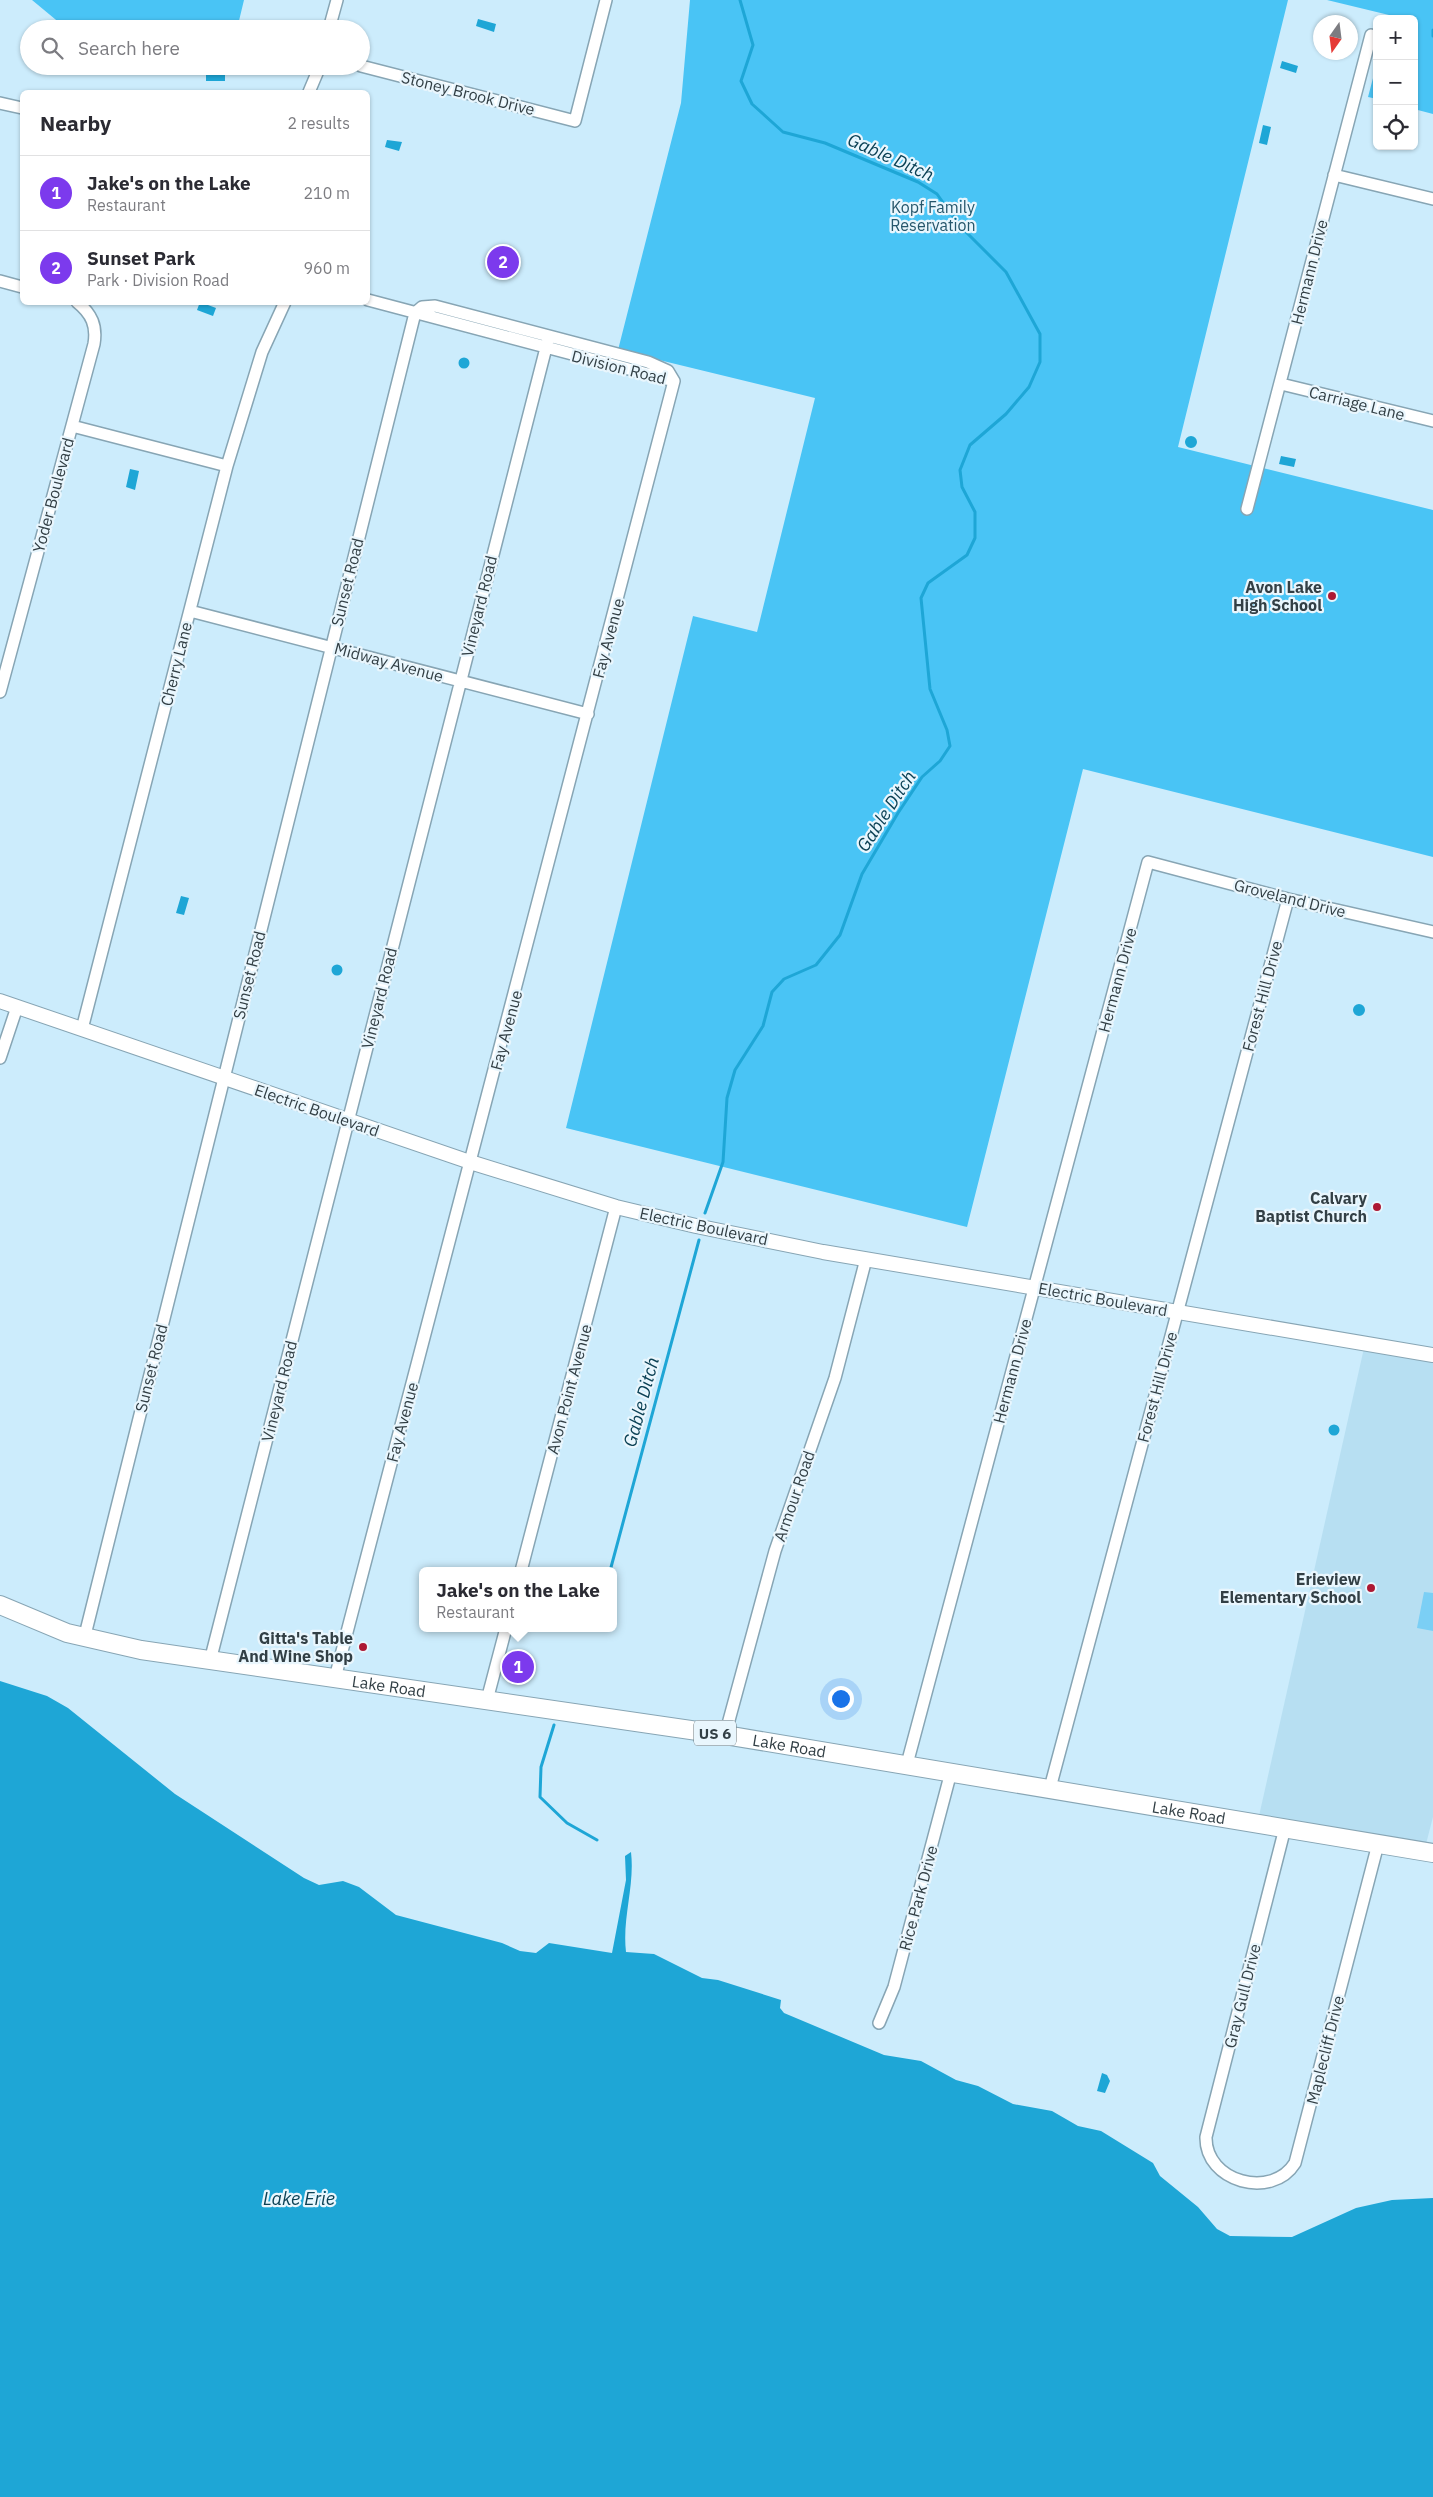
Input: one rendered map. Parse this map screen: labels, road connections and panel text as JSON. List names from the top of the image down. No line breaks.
{"streets":{"main road":["Lake Road","US 6"],"street":["Stoney Brook Drive","Hermann Drive","Division Road","Carriage Lane","Yoder Boulevard","Sunset Road","Vineyard Road","Fay Avenue","Midway Avenue","Cherry Lane","Groveland Drive","Forest Hill Drive","Electric Boulevard","Avon Point Avenue","Armour Road","Rice Park Drive","Gray Gull Drive","Maplecliff Drive"]},"crossings":[["Hermann Drive","Carriage Lane"],["Hermann Drive","Groveland Drive"],["Hermann Drive","Electric Boulevard"],["Hermann Drive","Lake Road"],["Division Road","Sunset Road"],["Division Road","Vineyard Road"],["Division Road","Fay Avenue"],["Sunset Road","Midway Avenue"],["Sunset Road","Electric Boulevard"],["Sunset Road","Lake Road"],["Vineyard Road","Midway Avenue"],["Vineyard Road","Electric Boulevard"],["Vineyard Road","Lake Road"],["Fay Avenue","Midway Avenue"],["Fay Avenue","Electric Boulevard"],["Fay Avenue","Lake Road"],["Midway Avenue","Cherry Lane"],["Cherry Lane","Electric Boulevard"],["Groveland Drive","Forest Hill Drive"],["Forest Hill Drive","Electric Boulevard"],["Forest Hill Drive","Lake Road"],["Electric Boulevard","Avon Point Avenue"],["Electric Boulevard","Armour Road"],["Armour Road","Lake Road"],["Lake Road","Rice Park Drive"],["Lake Road","Gray Gull Drive"],["Lake Road","Maplecliff Drive"],["Gray Gull Drive","Maplecliff Drive"]],"water":["Gable Ditch","Lake Erie"],"parks":["Kopf Family Reservation"],"places":["Avon Lake High School","Calvary Baptist Church","Erieview Elementary School","Gitta's Table And Wine Shop"],"north":"bottom","page":{"map_buttons":["+","−"],"search":"Search here","heading":["Nearby","2 results"],"list":[{"mark":"1","name":"Jake's on the Lake","note":"Restaurant","value":"210 m"},{"mark":"2","name":"Sunset Park","note":"Park · Division Road","value":"960 m"}],"pins":["2","1"],"popup":["Jake's on the Lake","Restaurant"]}}
